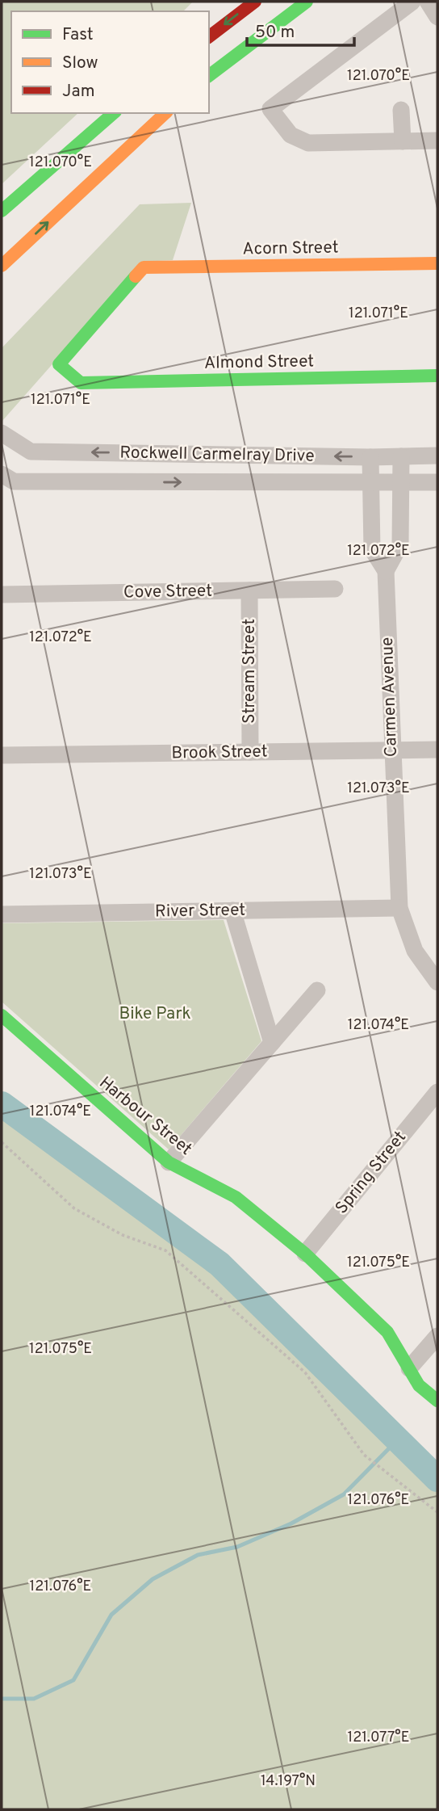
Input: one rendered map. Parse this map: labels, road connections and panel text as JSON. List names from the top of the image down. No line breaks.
{"streets":{"street":["Acorn Street","Almond Street","Rockwell Carmelray Drive","Cove Street","Stream Street","Carmen Avenue","Brook Street","River Street","Harbour Street","Spring Street"]},"crossings":[["Acorn Street","Almond Street"],["Rockwell Carmelray Drive","Carmen Avenue"],["Cove Street","Stream Street"],["Stream Street","Brook Street"],["Carmen Avenue","Brook Street"],["Carmen Avenue","River Street"],["Harbour Street","Spring Street"]],"parks":["Bike Park"],"legend":["Fast","Slow","Jam"],"scale_bar":"50 m","coordinates":["121.070°E","121.071°E","121.072°E","121.073°E","121.074°E","121.075°E","121.076°E","121.077°E","14.197°N"]}
